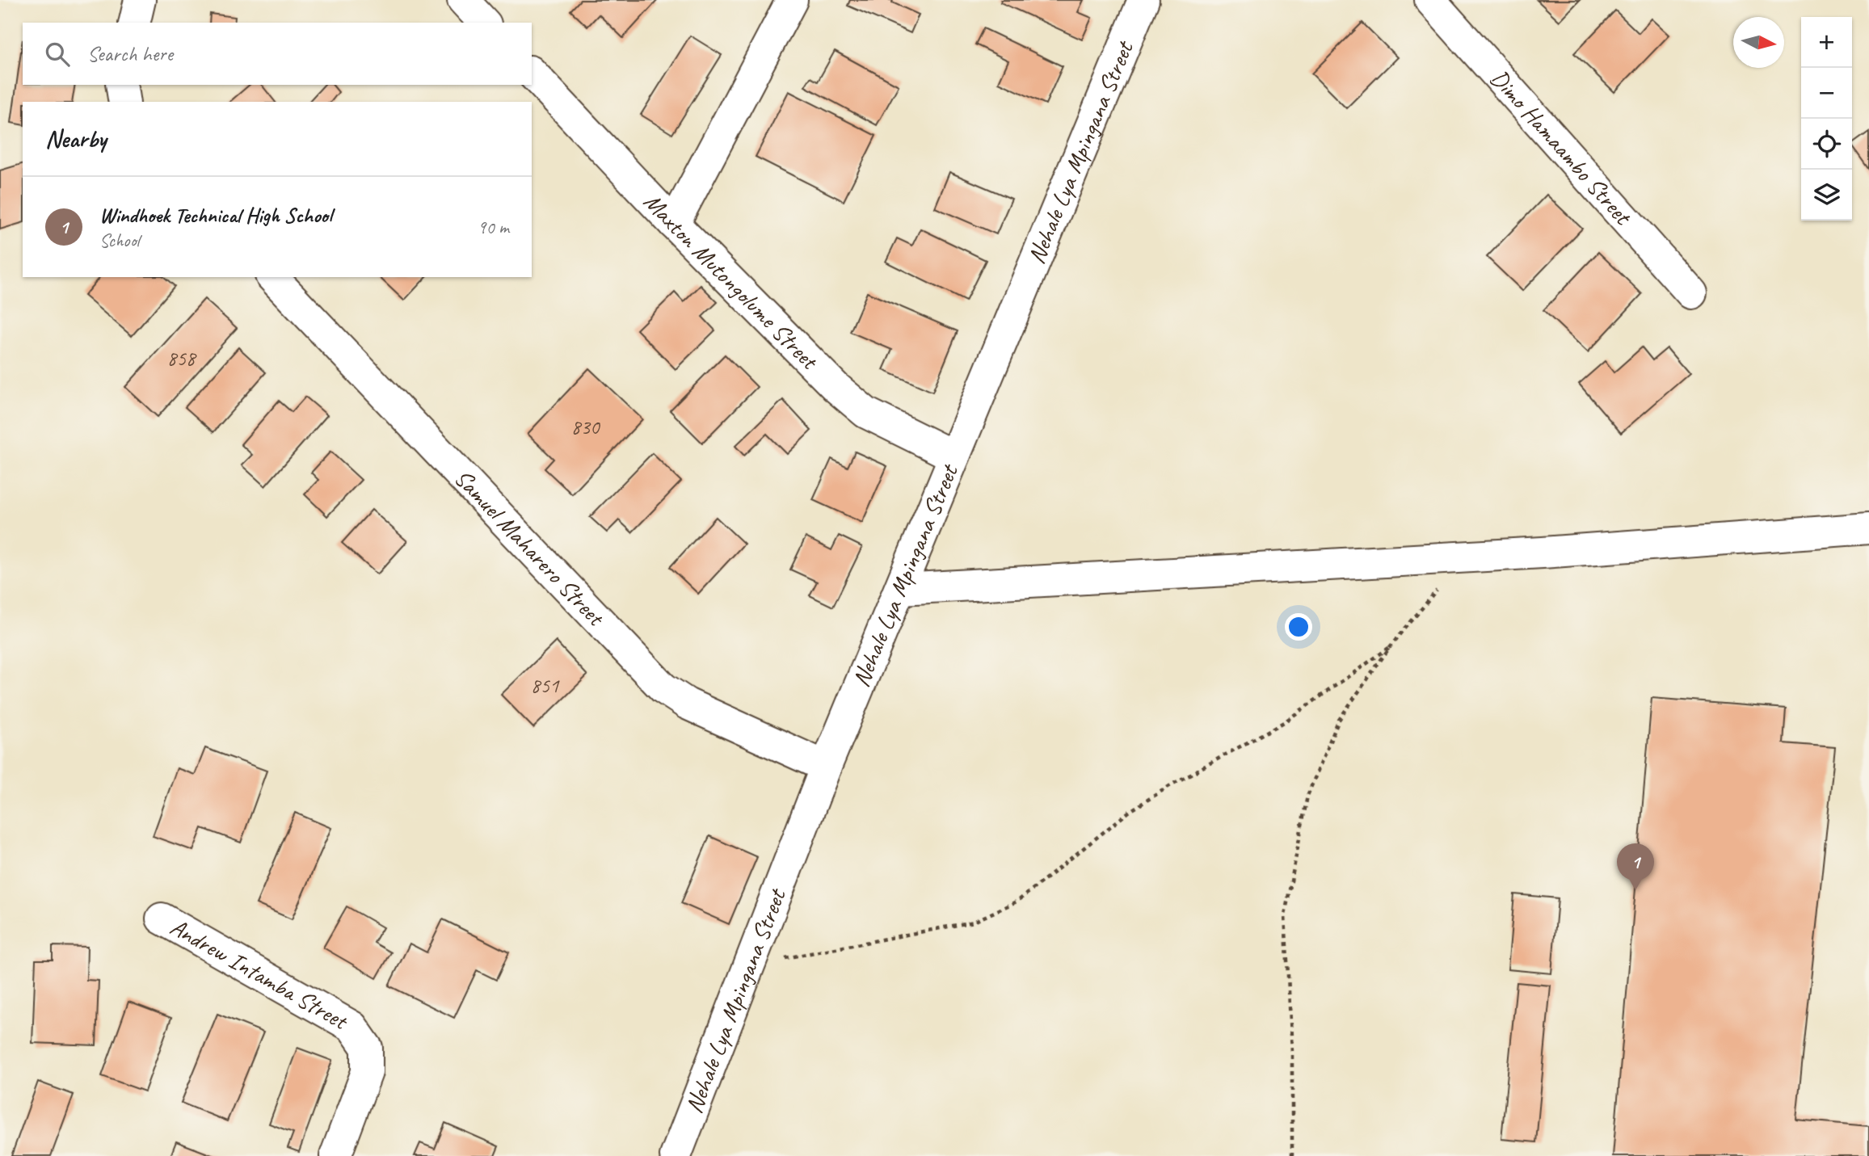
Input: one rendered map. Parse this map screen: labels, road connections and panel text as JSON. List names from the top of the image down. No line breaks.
{"streets":{"street":["Dimo Hamaambo Street","Nehale Lya Mpingana Street","Maxton Mutongolume Street","Samuel Maharero Street","Andrew Intamba Street"]},"crossings":[["Nehale Lya Mpingana Street","Maxton Mutongolume Street"],["Nehale Lya Mpingana Street","Samuel Maharero Street"]],"house_numbers":["858","830","851"],"north":"right","page":{"map_buttons":["+","−"],"search":"Search here","heading":"Nearby","list":[{"mark":"1","name":"Windhoek Technical High School","note":"School","value":"90 m"}],"pins":"1"}}
